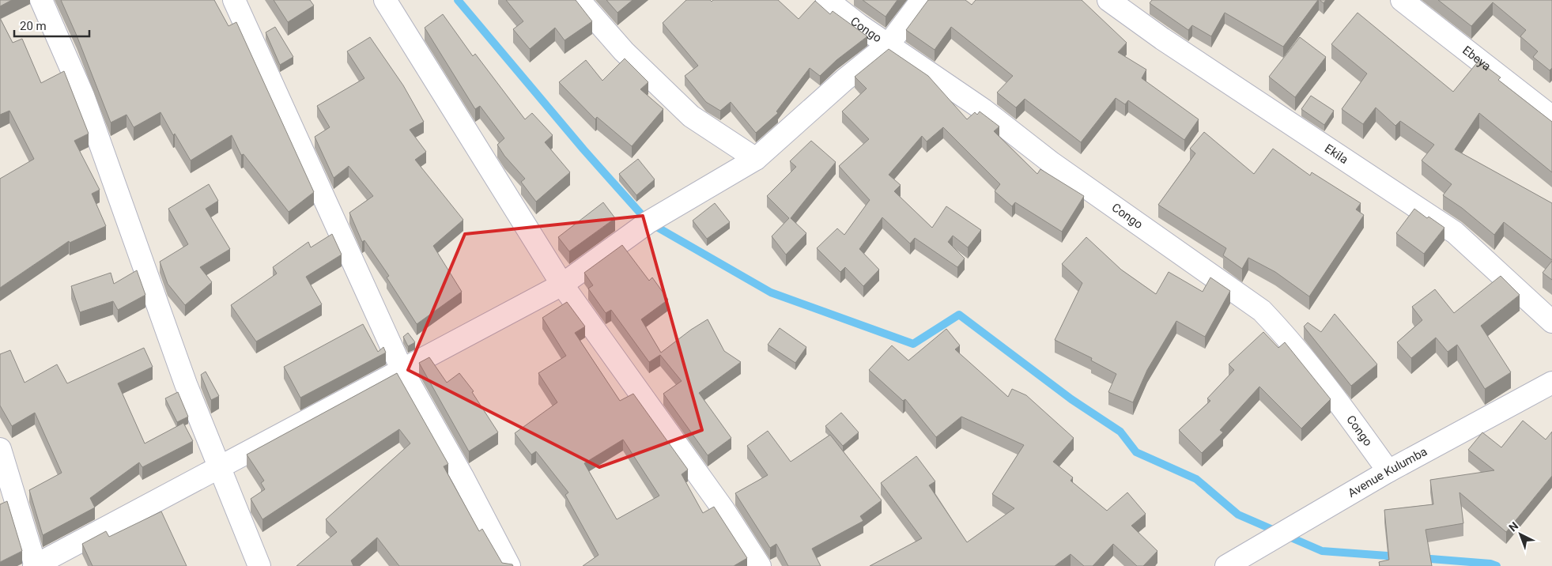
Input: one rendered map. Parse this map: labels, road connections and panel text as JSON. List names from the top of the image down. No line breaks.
{"streets":{"street":["Congo","Ebeya","Ekila","Avenue Kulumba"]},"crossings":[["Congo","Avenue Kulumba"]],"scale_bar":"20 m","north":"top left"}
